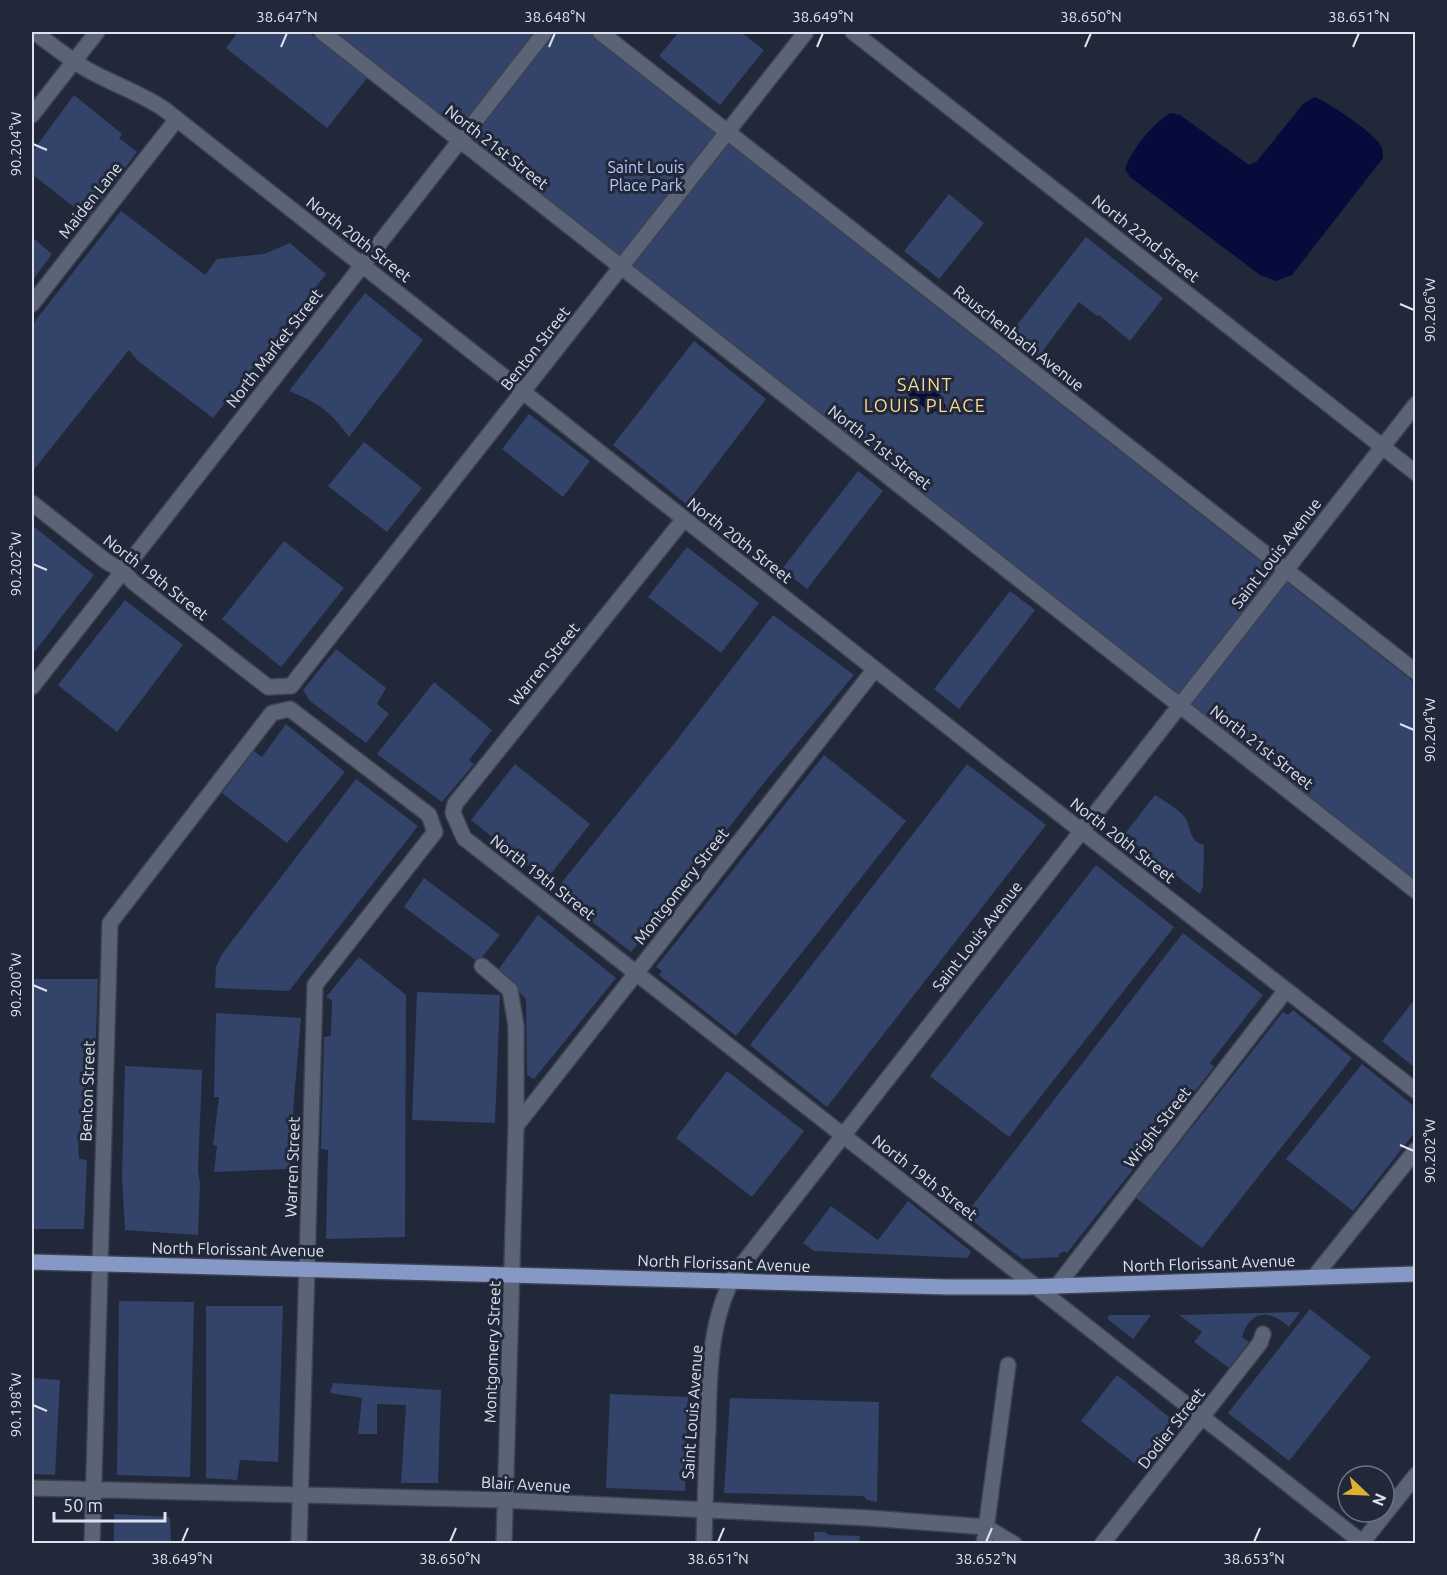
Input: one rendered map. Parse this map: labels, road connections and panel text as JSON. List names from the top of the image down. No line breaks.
{"streets":{"main road":["North Florissant Avenue"],"street":["North 21st Street","Maiden Lane","North 22nd Street","North 20th Street","Rauschenbach Avenue","North Market Street","Benton Street","Saint Louis Avenue","North 19th Street","Warren Street","Montgomery Street","Wright Street","Dodier Street","Blair Avenue"]},"crossings":[["North 21st Street","North Market Street"],["North 21st Street","Benton Street"],["North 21st Street","Saint Louis Avenue"],["Maiden Lane","North 20th Street"],["North 22nd Street","Saint Louis Avenue"],["North 20th Street","North Market Street"],["North 20th Street","Benton Street"],["North 20th Street","Saint Louis Avenue"],["North 20th Street","Warren Street"],["North 20th Street","Montgomery Street"],["North 20th Street","Wright Street"],["Rauschenbach Avenue","Benton Street"],["Rauschenbach Avenue","Saint Louis Avenue"],["North Market Street","North 19th Street"],["Benton Street","North 19th Street"],["Benton Street","Warren Street"],["Benton Street","North Florissant Avenue"],["Benton Street","Blair Avenue"],["Saint Louis Avenue","North 19th Street"],["Saint Louis Avenue","North Florissant Avenue"],["Saint Louis Avenue","Blair Avenue"],["North 19th Street","Warren Street"],["North 19th Street","Montgomery Street"],["North 19th Street","North Florissant Avenue"],["North 19th Street","Dodier Street"],["Warren Street","North Florissant Avenue"],["Warren Street","Blair Avenue"],["Montgomery Street","North Florissant Avenue"],["Montgomery Street","Blair Avenue"],["Wright Street","North Florissant Avenue"]],"districts":["SAINT LOUIS PLACE"],"parks":["Saint Louis Place Park"],"scale_bar":"50 m","north":"bottom right","coordinates":["38.647°N","38.648°N","38.649°N","38.650°N","38.651°N","90.204°W","90.206°W","90.202°W","90.200°W","90.198°W","38.652°N","38.653°N"]}
